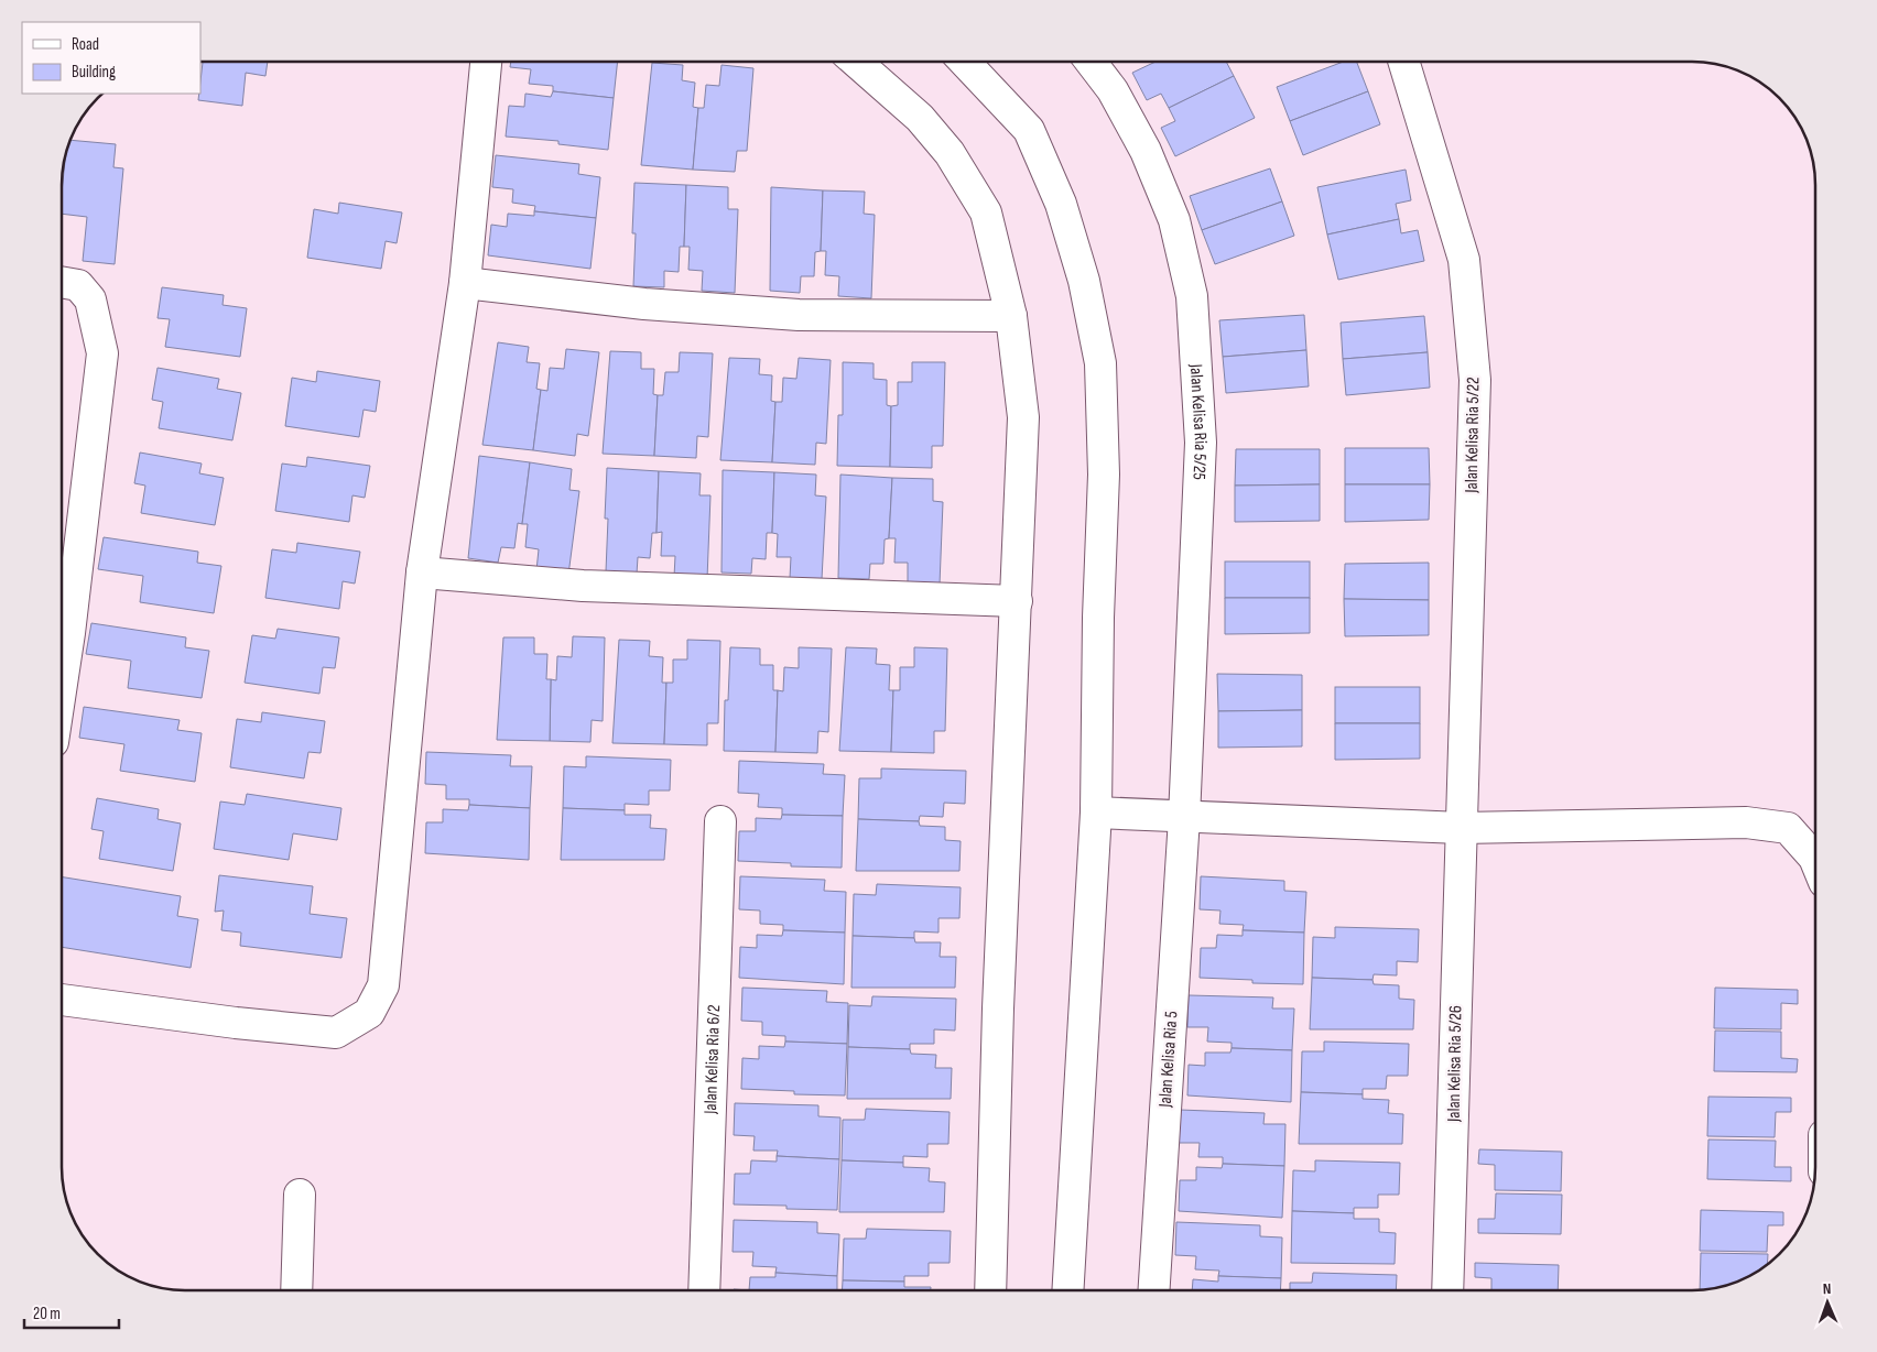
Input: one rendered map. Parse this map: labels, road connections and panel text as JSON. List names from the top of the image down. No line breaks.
{"streets":{"street":["Jalan Kelisa Ria 5/25","Jalan Kelisa Ria 5/22","Jalan Kelisa Ria 5","Jalan Kelisa Ria 6/2","Jalan Kelisa Ria 5/26"]},"crossings":[["Jalan Kelisa Ria 5/25","Jalan Kelisa Ria 5"],["Jalan Kelisa Ria 5/22","Jalan Kelisa Ria 5/26"]],"legend":["Road","Building"],"scale_bar":"20 m","north":"top"}
